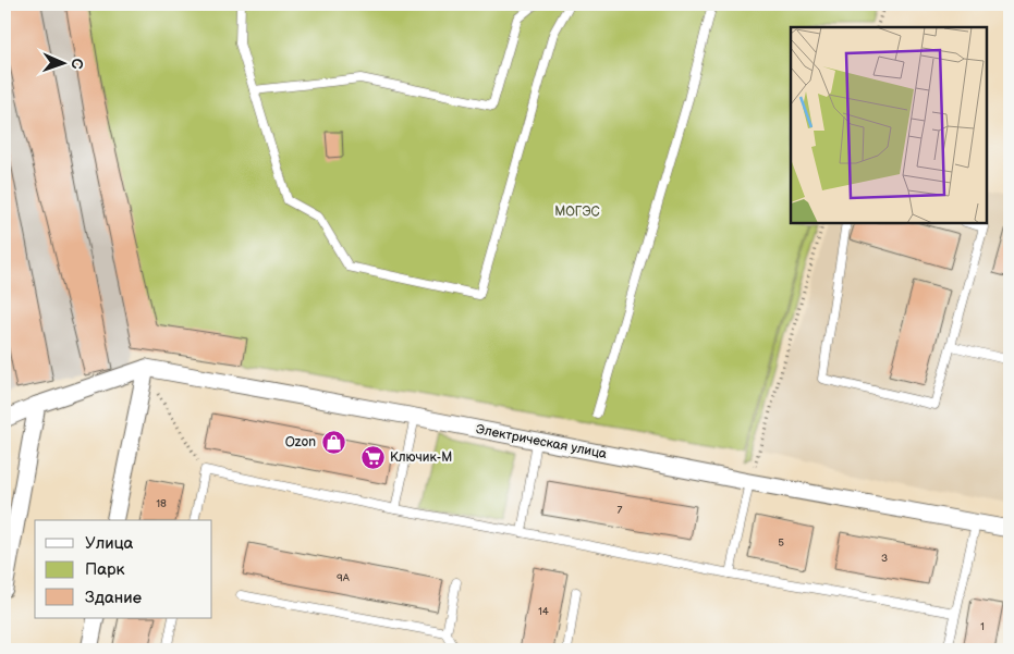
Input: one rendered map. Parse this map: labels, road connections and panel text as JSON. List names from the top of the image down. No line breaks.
{"streets":{"street":["Электрическая улица"]},"parks":["МОГЭС"],"places":{"shop":["Ozon"],"supermarket":["Ключик-М"]},"house_numbers":["18","7","5","3","9А","14","1"],"legend":["Улица","Парк","Здание"],"north":"right"}
